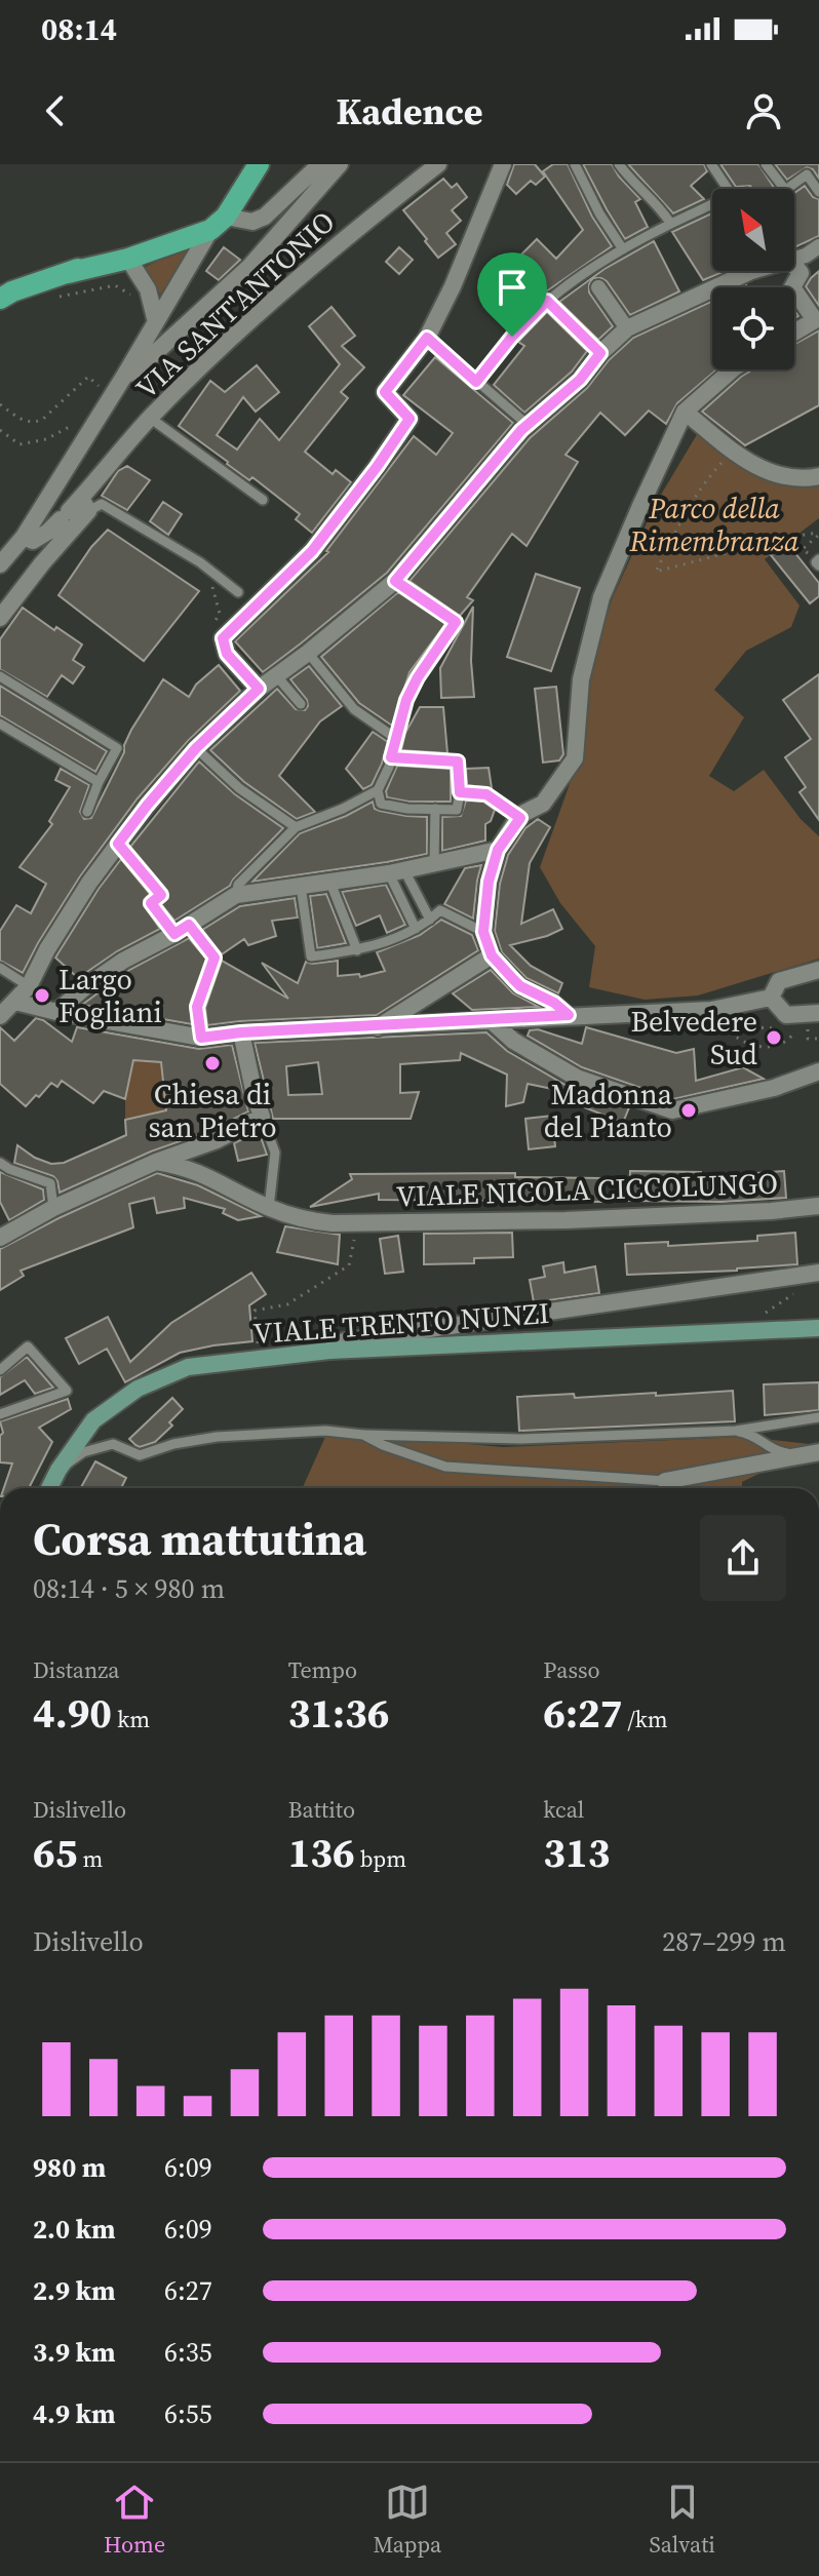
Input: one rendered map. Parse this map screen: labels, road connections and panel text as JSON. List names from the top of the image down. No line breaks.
{"streets":{"main road":["VIALE TRENTO NUNZI"],"street":["VIA SANT'ANTONIO","VIALE NICOLA CICCOLUNGO"]},"parks":["Parco della Rimembranza"],"places":["Largo Fogliani","Belvedere Sud","Chiesa di san Pietro","Madonna del Pianto"],"north":"top left","page":{"status":"08:14","header":"Kadence","heading":["Corsa mattutina","08:14 · 5 × 980 m"],"stats":[["Distanza","4.90 km"],["Tempo","31:36"],["Passo","6:27 /km"],["Dislivello","65 m"],["Battito","136 bpm"],["kcal","313"]],"chart":["Dislivello","287–299 m"],"list":[{"name":"980 m","note":"6:09"},{"name":"2.0 km","note":"6:09"},{"name":"2.9 km","note":"6:27"},{"name":"3.9 km","note":"6:35"},{"name":"4.9 km","note":"6:55"}],"tabs":["Home","Mappa","Salvati"]}}
